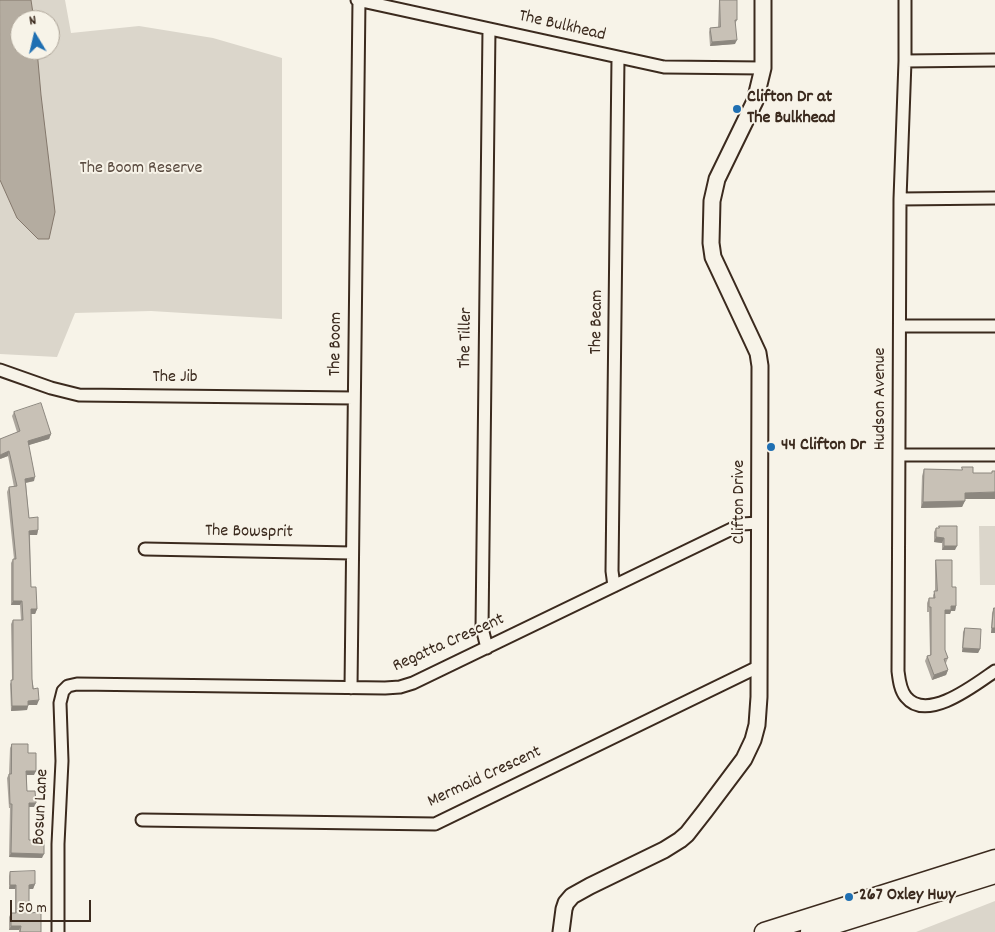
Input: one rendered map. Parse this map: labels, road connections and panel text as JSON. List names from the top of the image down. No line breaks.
{"streets":{"street":["The Bulkhead","The Beam","The Tiller","The Boom","The Jib","Hudson Avenue","Clifton Drive","The Bowsprit","Regatta Crescent","Mermaid Crescent","Bosun Lane"]},"crossings":[["The Bulkhead","The Beam"],["The Bulkhead","The Tiller"],["The Bulkhead","The Boom"],["The Bulkhead","Clifton Drive"],["The Beam","Regatta Crescent"],["The Tiller","Regatta Crescent"],["The Boom","The Jib"],["The Boom","The Bowsprit"],["The Boom","Regatta Crescent"],["Clifton Drive","Regatta Crescent"],["Clifton Drive","Mermaid Crescent"],["Regatta Crescent","Bosun Lane"]],"parks":["The Boom Reserve"],"places":["Clifton Dr at The Bulkhead","44 Clifton Dr","267 Oxley Hwy"],"scale_bar":"50 m","north":"top"}
